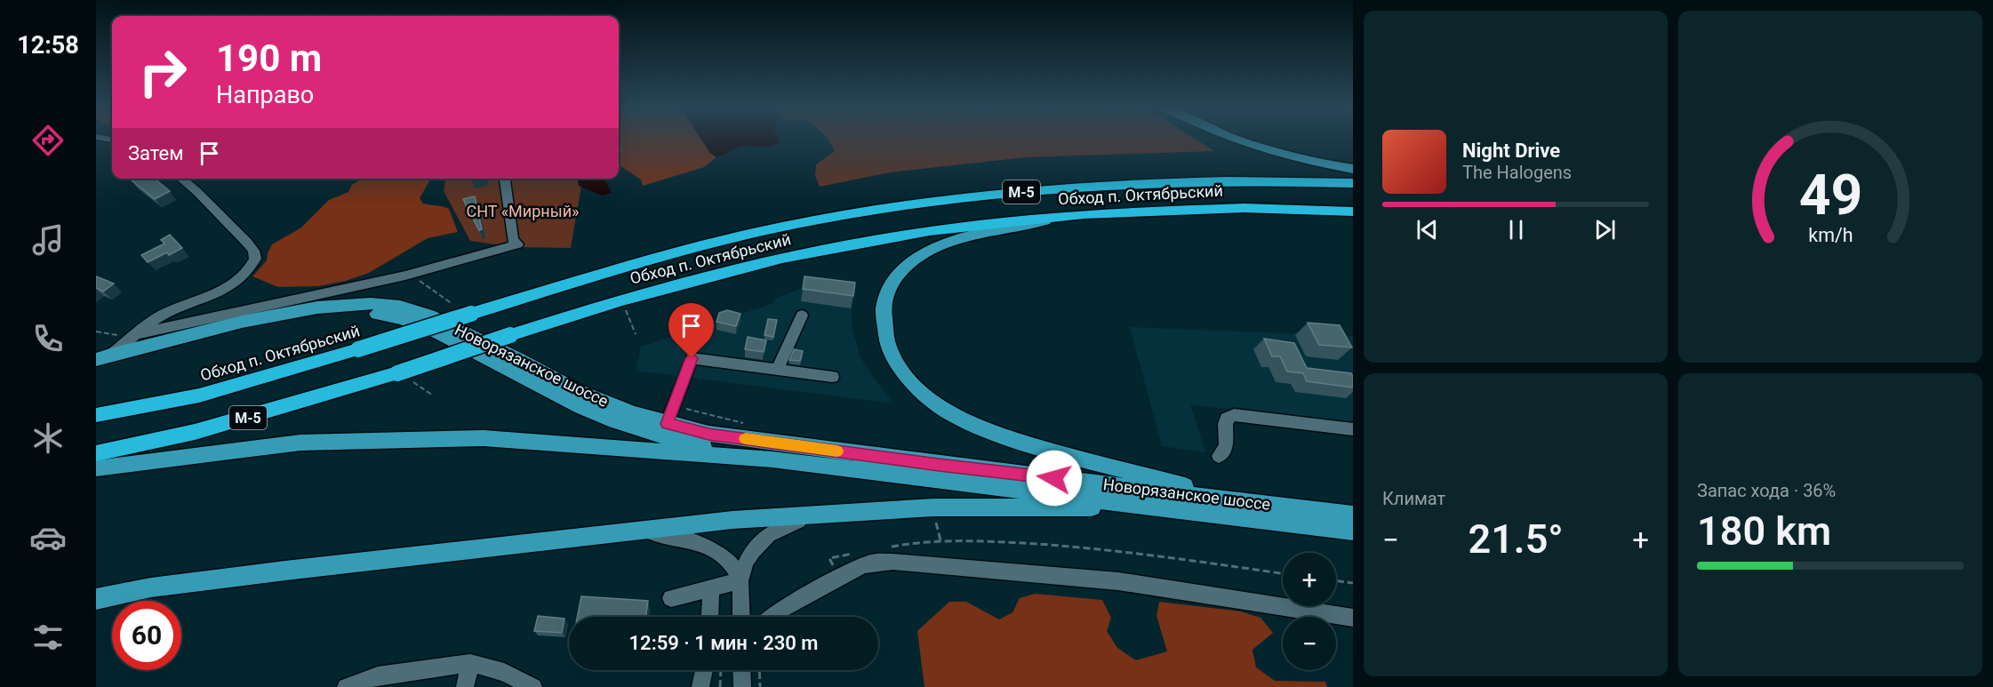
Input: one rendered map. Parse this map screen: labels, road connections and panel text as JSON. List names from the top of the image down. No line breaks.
{"streets":{"highway":["М-5","Обход п. Октябрьский"],"main road":["Новорязанское шоссе"]},"parks":["СНТ «Мирный»"],"page":{"tabs":"12:58","turn":["190 m","Направо"],"then":"Затем","song":["Night Drive","The Halogens"],"tile":["Климат",["Запас хода · 36%","180 km"]],"heat":["−","21.5°","+"],"map_buttons":["+","−"],"limit":"60","trip":"12:59 · 1 мин · 230 m","gauge":["49","km/h"]}}
